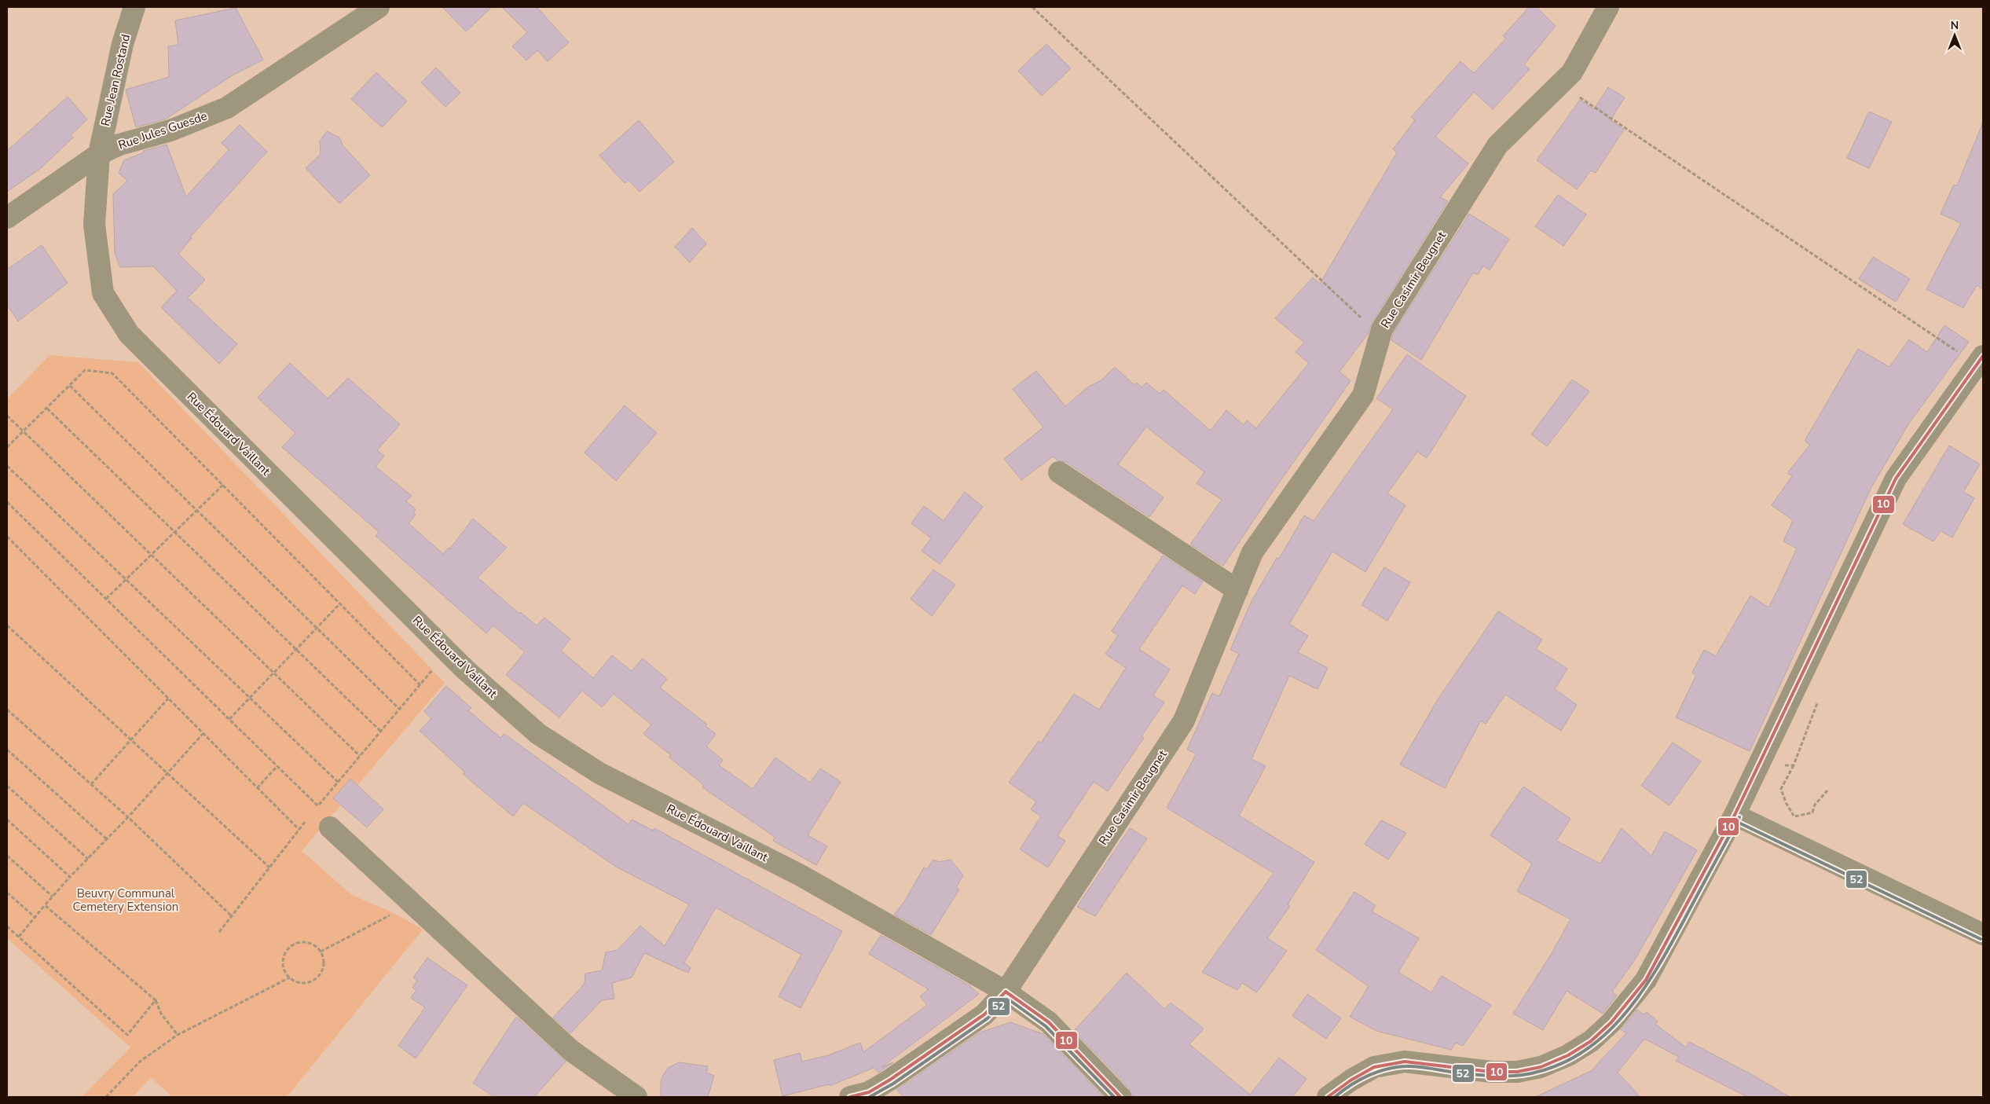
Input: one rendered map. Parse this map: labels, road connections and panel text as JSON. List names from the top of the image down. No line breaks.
{"streets":{"street":["Rue Jean Rostand","Rue Jules Guesde","Rue Casimir Beugnet","Rue Édouard Vaillant"]},"crossings":[["Rue Jean Rostand","Rue Jules Guesde"],["Rue Jean Rostand","Rue Édouard Vaillant"],["Rue Jules Guesde","Rue Édouard Vaillant"],["Rue Casimir Beugnet","Rue Édouard Vaillant"]],"parks":["Beuvry Communal Cemetery Extension"],"lines":["transit line 10","transit line 52"],"north":"top"}
